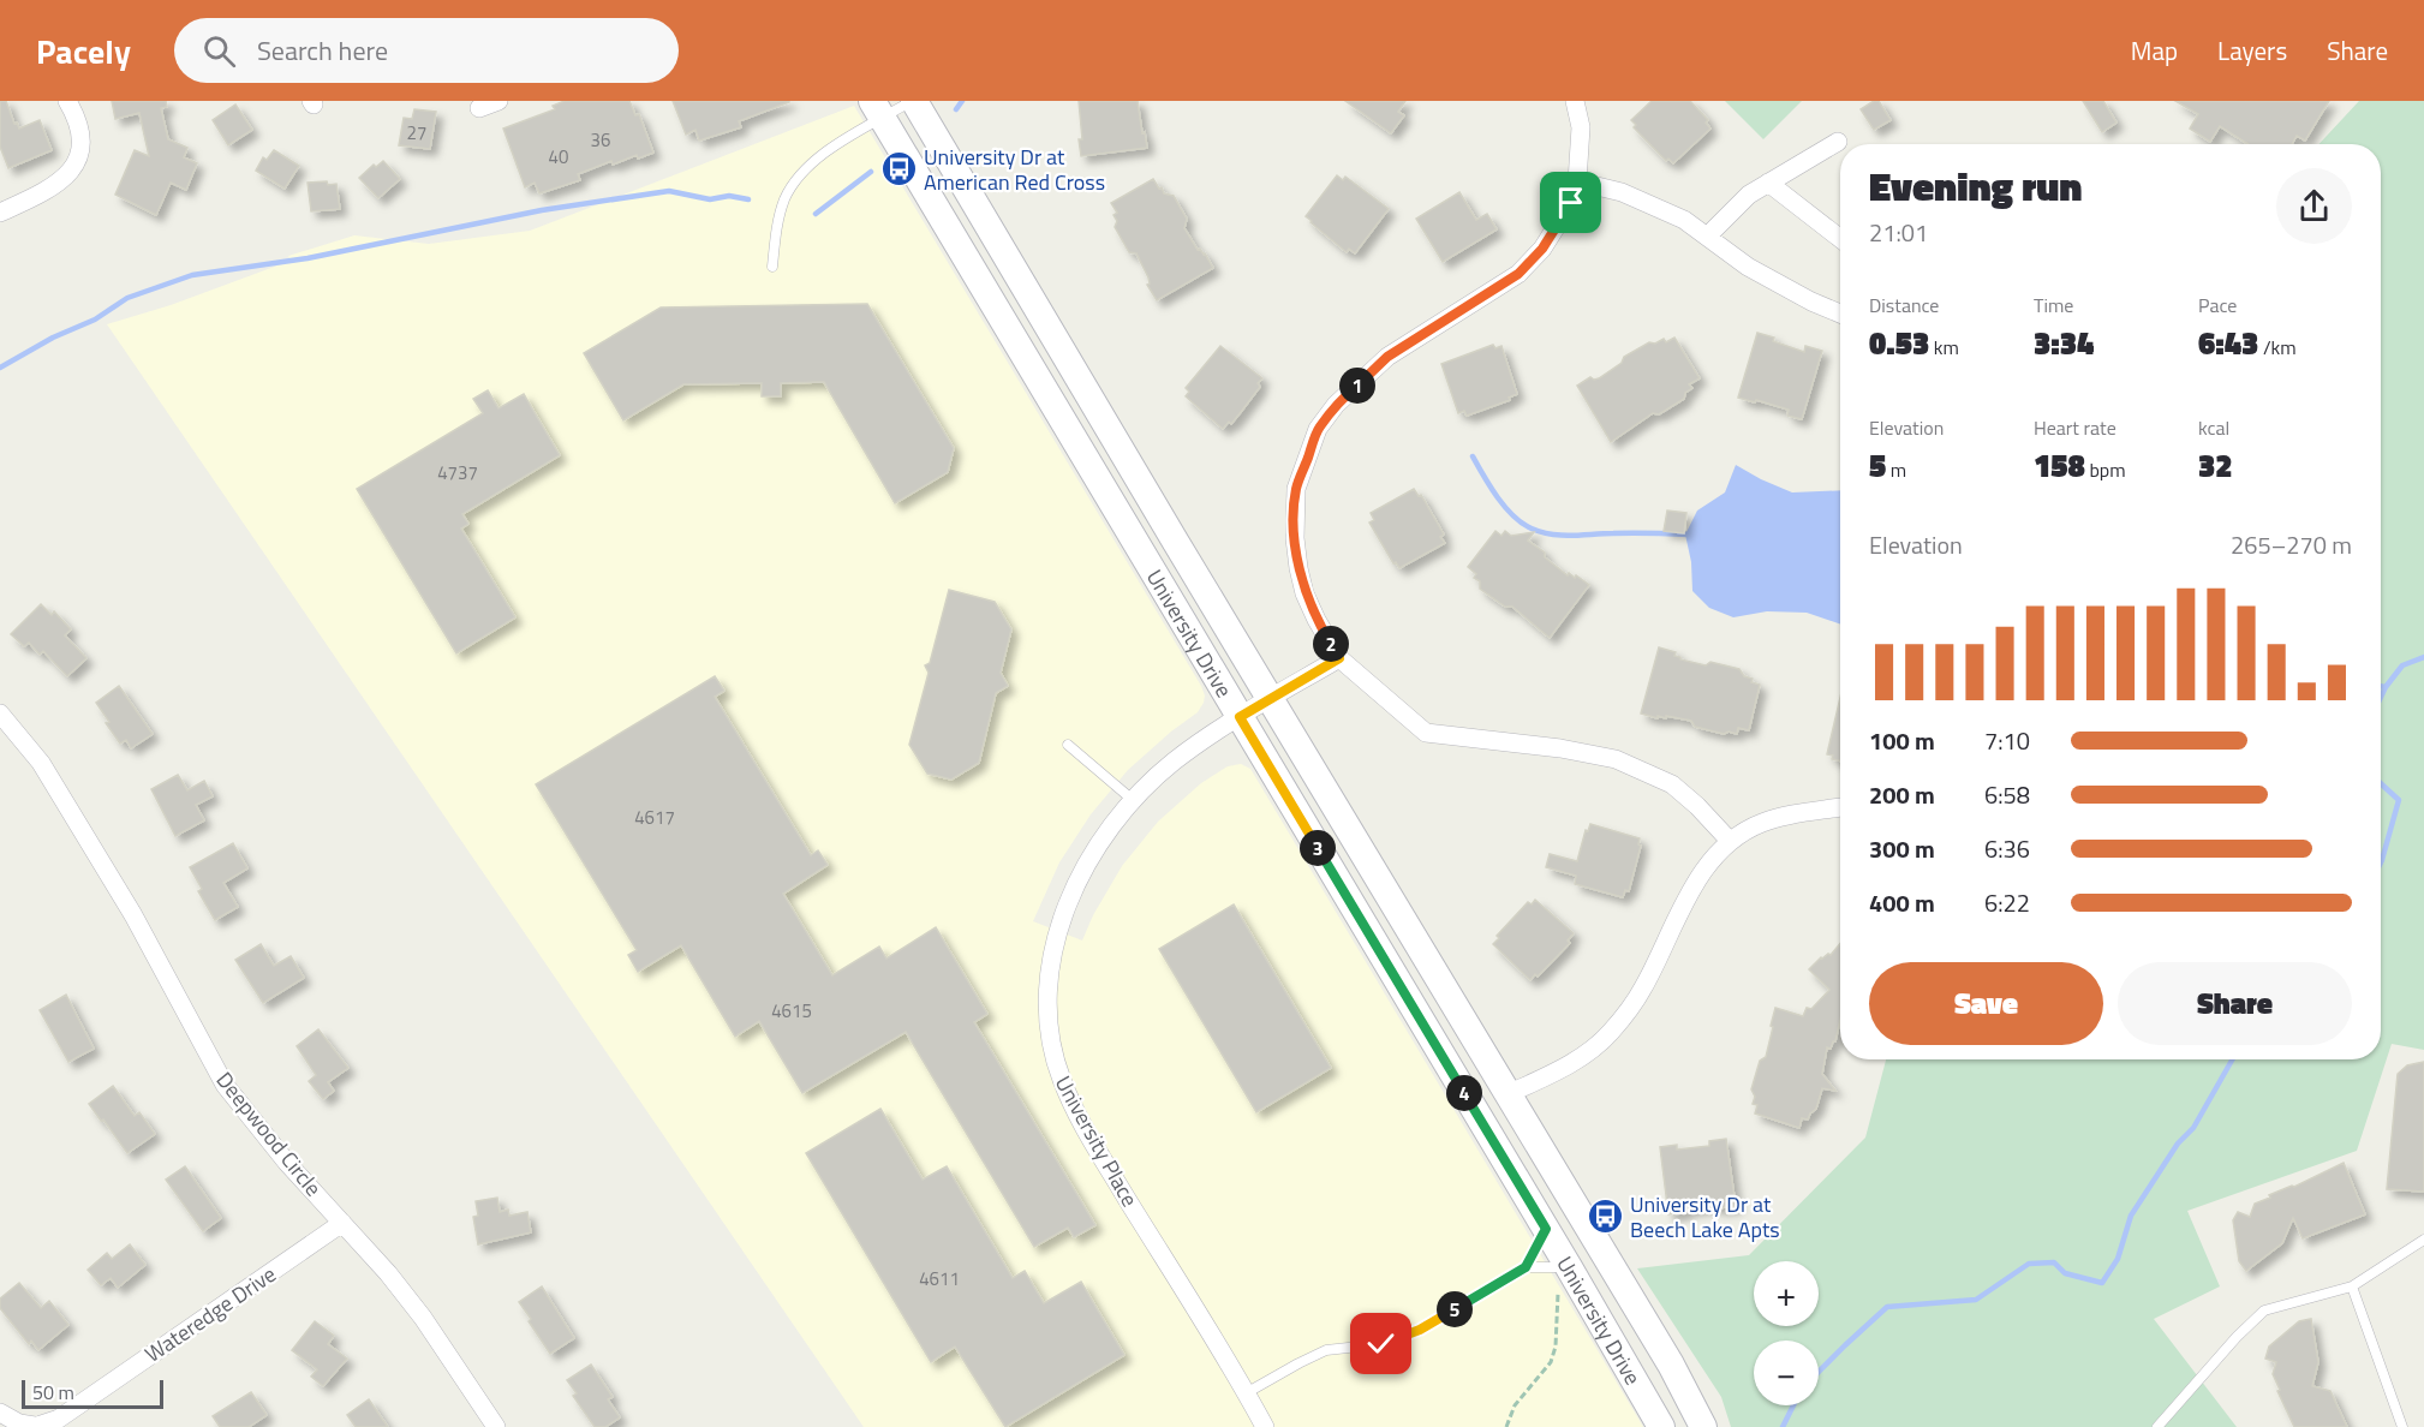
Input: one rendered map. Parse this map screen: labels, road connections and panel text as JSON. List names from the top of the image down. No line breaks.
{"streets":{"main road":["University Drive"],"street":["Deepwood Circle","University Place","Wateredge Drive"]},"crossings":[["University Drive","University Place"],["Deepwood Circle","Wateredge Drive"]],"places":{"bus stop":["University Dr at American Red Cross","University Dr at Beech Lake Apts"]},"house_numbers":["27","36","40","4737","4617","4615","4611"],"scale_bar":"50 m","page":{"header":"Pacely","search":"Search here","nav":["Map","Layers","Share"],"heading":["Evening run","21:01"],"stats":[["Distance","0.53 km"],["Time","3:34"],["Pace","6:43 /km"],["Elevation","5 m"],["Heart rate","158 bpm"],["kcal","32"]],"pins":["1","2","3","4","5"],"chart":["Elevation","265–270 m"],"list":[{"name":"100 m","note":"7:10"},{"name":"200 m","note":"6:58"},{"name":"300 m","note":"6:36"},{"name":"400 m","note":"6:22"}],"buttons":["Save","Share"],"map_buttons":["+","−"],"scale":"50 m"}}
